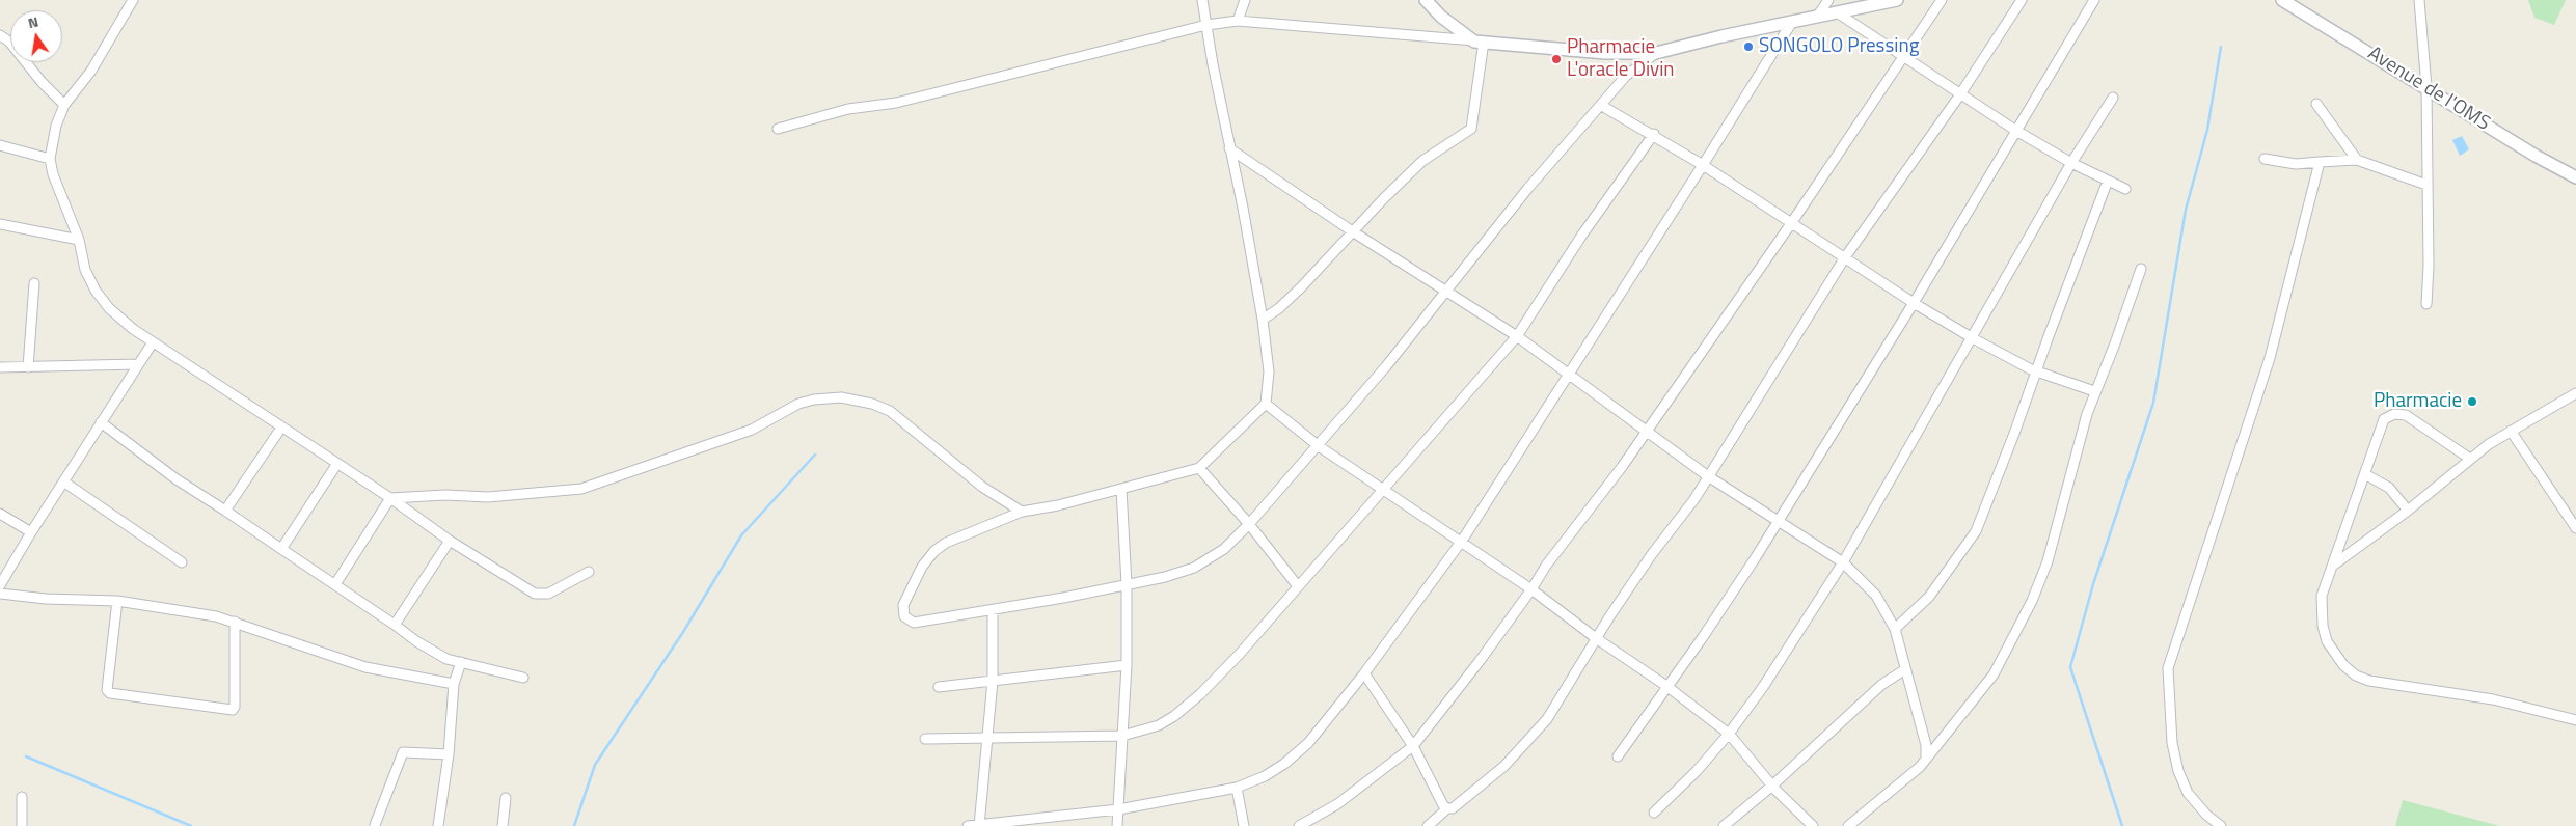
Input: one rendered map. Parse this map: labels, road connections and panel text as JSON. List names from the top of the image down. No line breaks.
{"streets":{"street":["Avenue de l'OMS"]},"places":["SONGOLO Pressing","Pharmacie L'oracle Divin","Pharmacie"],"north":"top"}
